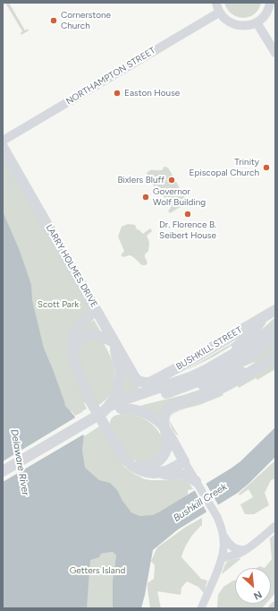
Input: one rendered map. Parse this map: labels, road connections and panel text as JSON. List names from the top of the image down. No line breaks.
{"streets":{"highway":["LARRY HOLMES DRIVE","BUSHKILL STREET"],"main road":["NORTHAMPTON STREET"]},"crossings":[["LARRY HOLMES DRIVE","BUSHKILL STREET"]],"water":["Delaware River","Bushkill Creek"],"parks":["Scott Park","Getters Island"],"places":["Cornerstone Church","Easton House","Trinity Episcopal Church","Bixlers Bluff","Governor Wolf Building","Dr. Florence B. Seibert House"],"north":"bottom right"}
